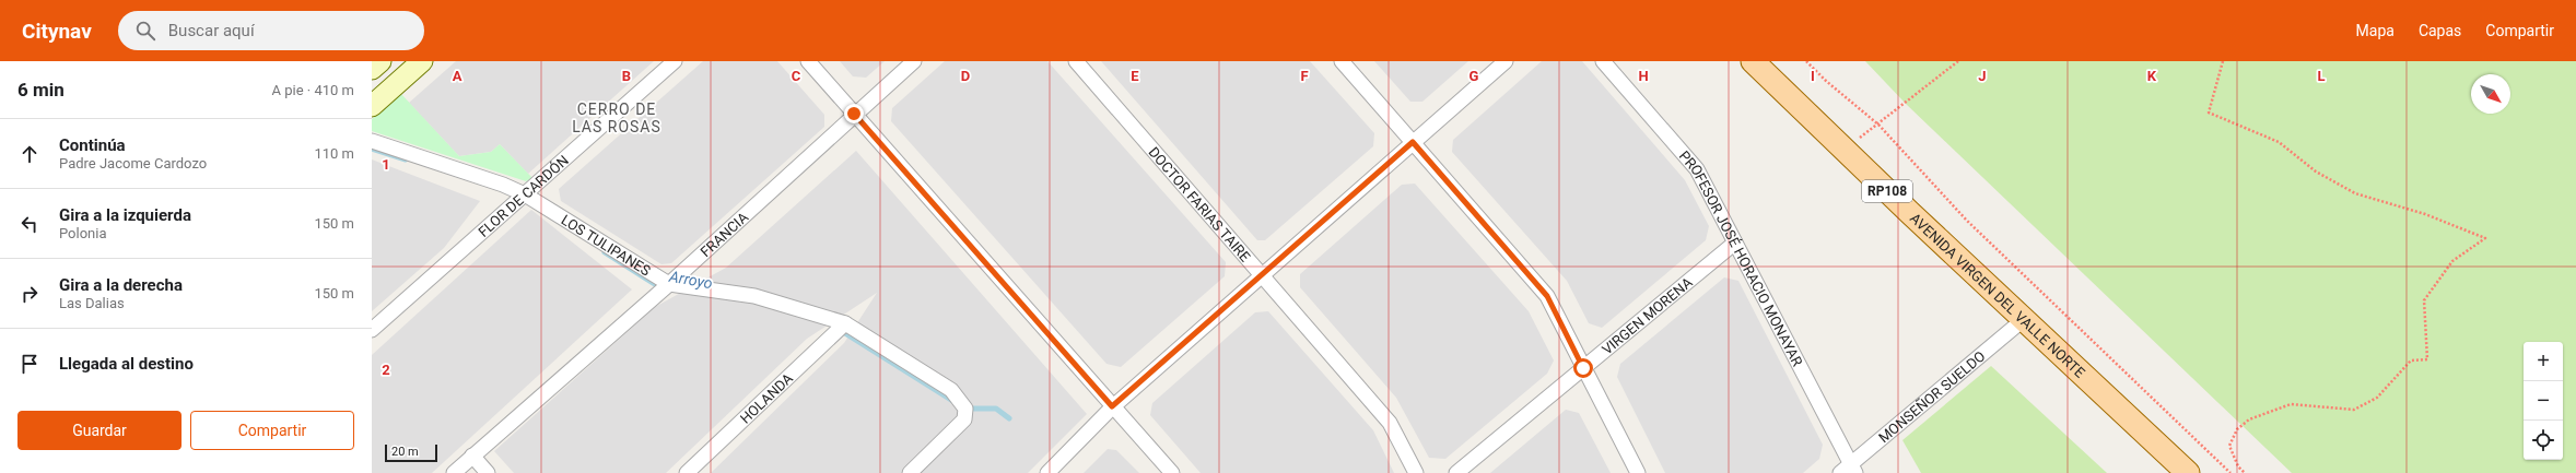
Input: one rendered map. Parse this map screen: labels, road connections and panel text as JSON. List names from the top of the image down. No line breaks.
{"streets":{"main road":["RP108","AVENIDA VIRGEN DEL VALLE NORTE"],"street":["FLOR DE CARDÓN","DOCTOR FARIAS TAIRE","FRANCIA","LOS TULIPANES","PROFESOR JOSÉ HORACIO MONAYAR","VIRGEN MORENA","MONSEÑOR SUELDO","HOLANDA"]},"crossings":[["FLOR DE CARDÓN","LOS TULIPANES"],["FRANCIA","LOS TULIPANES"],["LOS TULIPANES","HOLANDA"],["PROFESOR JOSÉ HORACIO MONAYAR","VIRGEN MORENA"],["PROFESOR JOSÉ HORACIO MONAYAR","MONSEÑOR SUELDO"],["AVENIDA VIRGEN DEL VALLE NORTE","MONSEÑOR SUELDO"]],"districts":["CERRO DE LAS ROSAS"],"water":["Arroyo"],"scale_bar":"20 m","north":"bottom right","page":{"header":"Citynav","search":"Buscar aquí","nav":["Mapa","Capas","Compartir"],"heading":["6 min","A pie · 410 m"],"list":[["Continúa","Padre Jacome Cardozo","110 m"],["Gira a la izquierda","Polonia","150 m"],["Gira a la derecha","Las Dalias","150 m"],"Llegada al destino"],"map_buttons":["+","−"],"buttons":["Guardar","Compartir"],"scale":"20 m"},"grid":{"columns":["A","B","C","D","E","F","G","H","I","J","K","L"],"rows":["1","2"]}}
